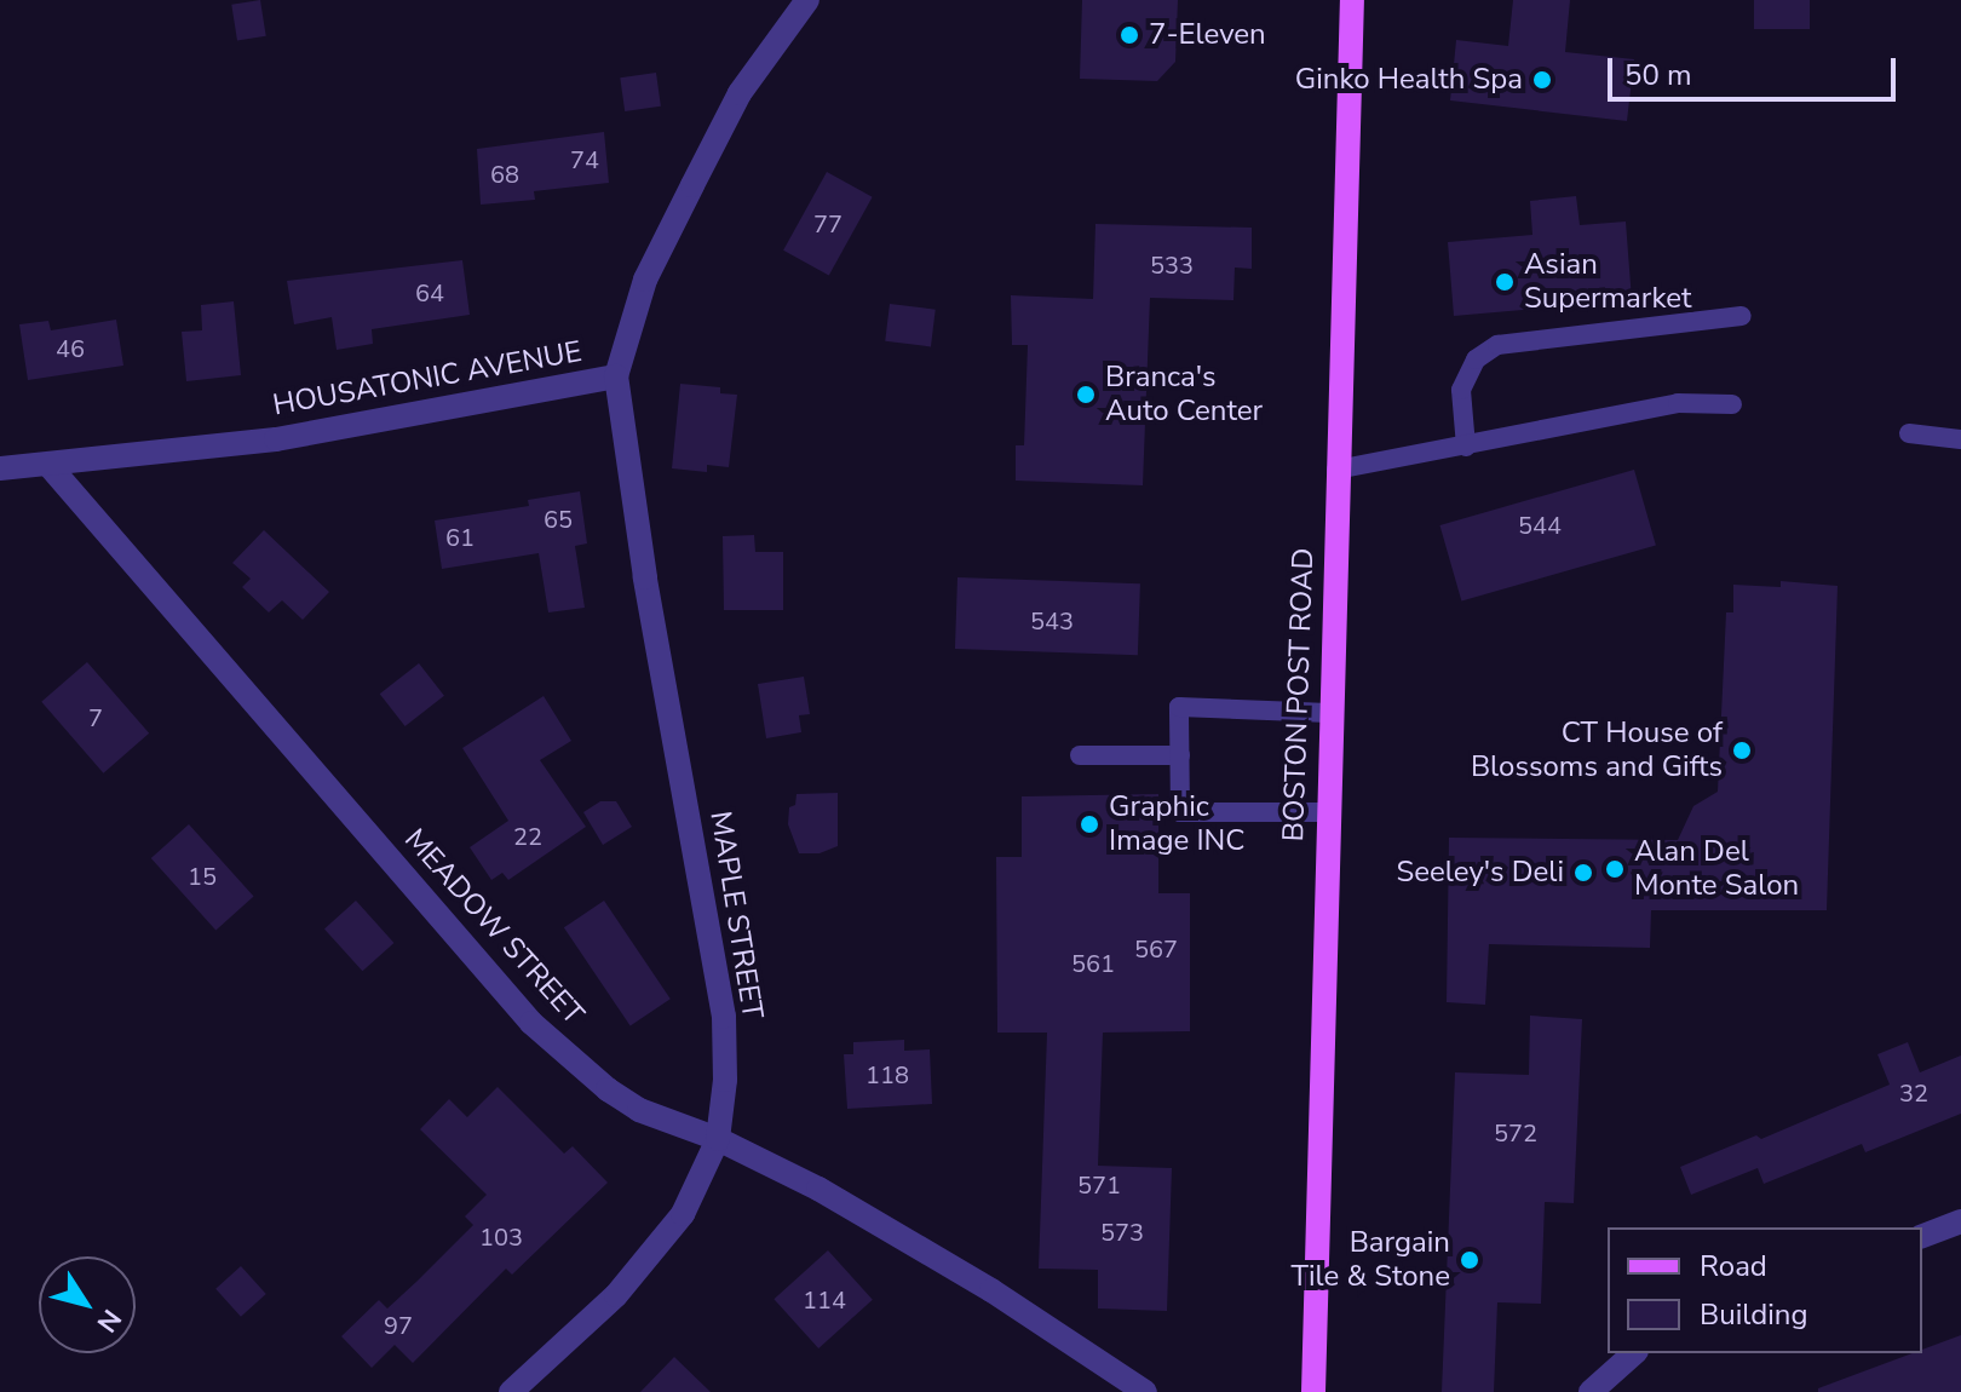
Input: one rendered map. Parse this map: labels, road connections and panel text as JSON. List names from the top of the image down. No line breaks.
{"streets":{"main road":["BOSTON POST ROAD"],"street":["HOUSATONIC AVENUE","MAPLE STREET","MEADOW STREET"]},"crossings":[["HOUSATONIC AVENUE","MAPLE STREET"],["HOUSATONIC AVENUE","MEADOW STREET"],["MAPLE STREET","MEADOW STREET"]],"places":["7-Eleven","Ginko Health Spa","Asian Supermarket","Branca's Auto Center","CT House of Blossoms and Gifts","Graphic Image INC","Alan Del Monte Salon","Seeley's Deli","Bargain Tile & Stone"],"house_numbers":["74","68","77","533","64","46","65","544","61","543","7","22","15","567","561","118","32","572","571","573","103","114","97"],"legend":["Road","Building"],"scale_bar":"50 m","north":"bottom right"}
